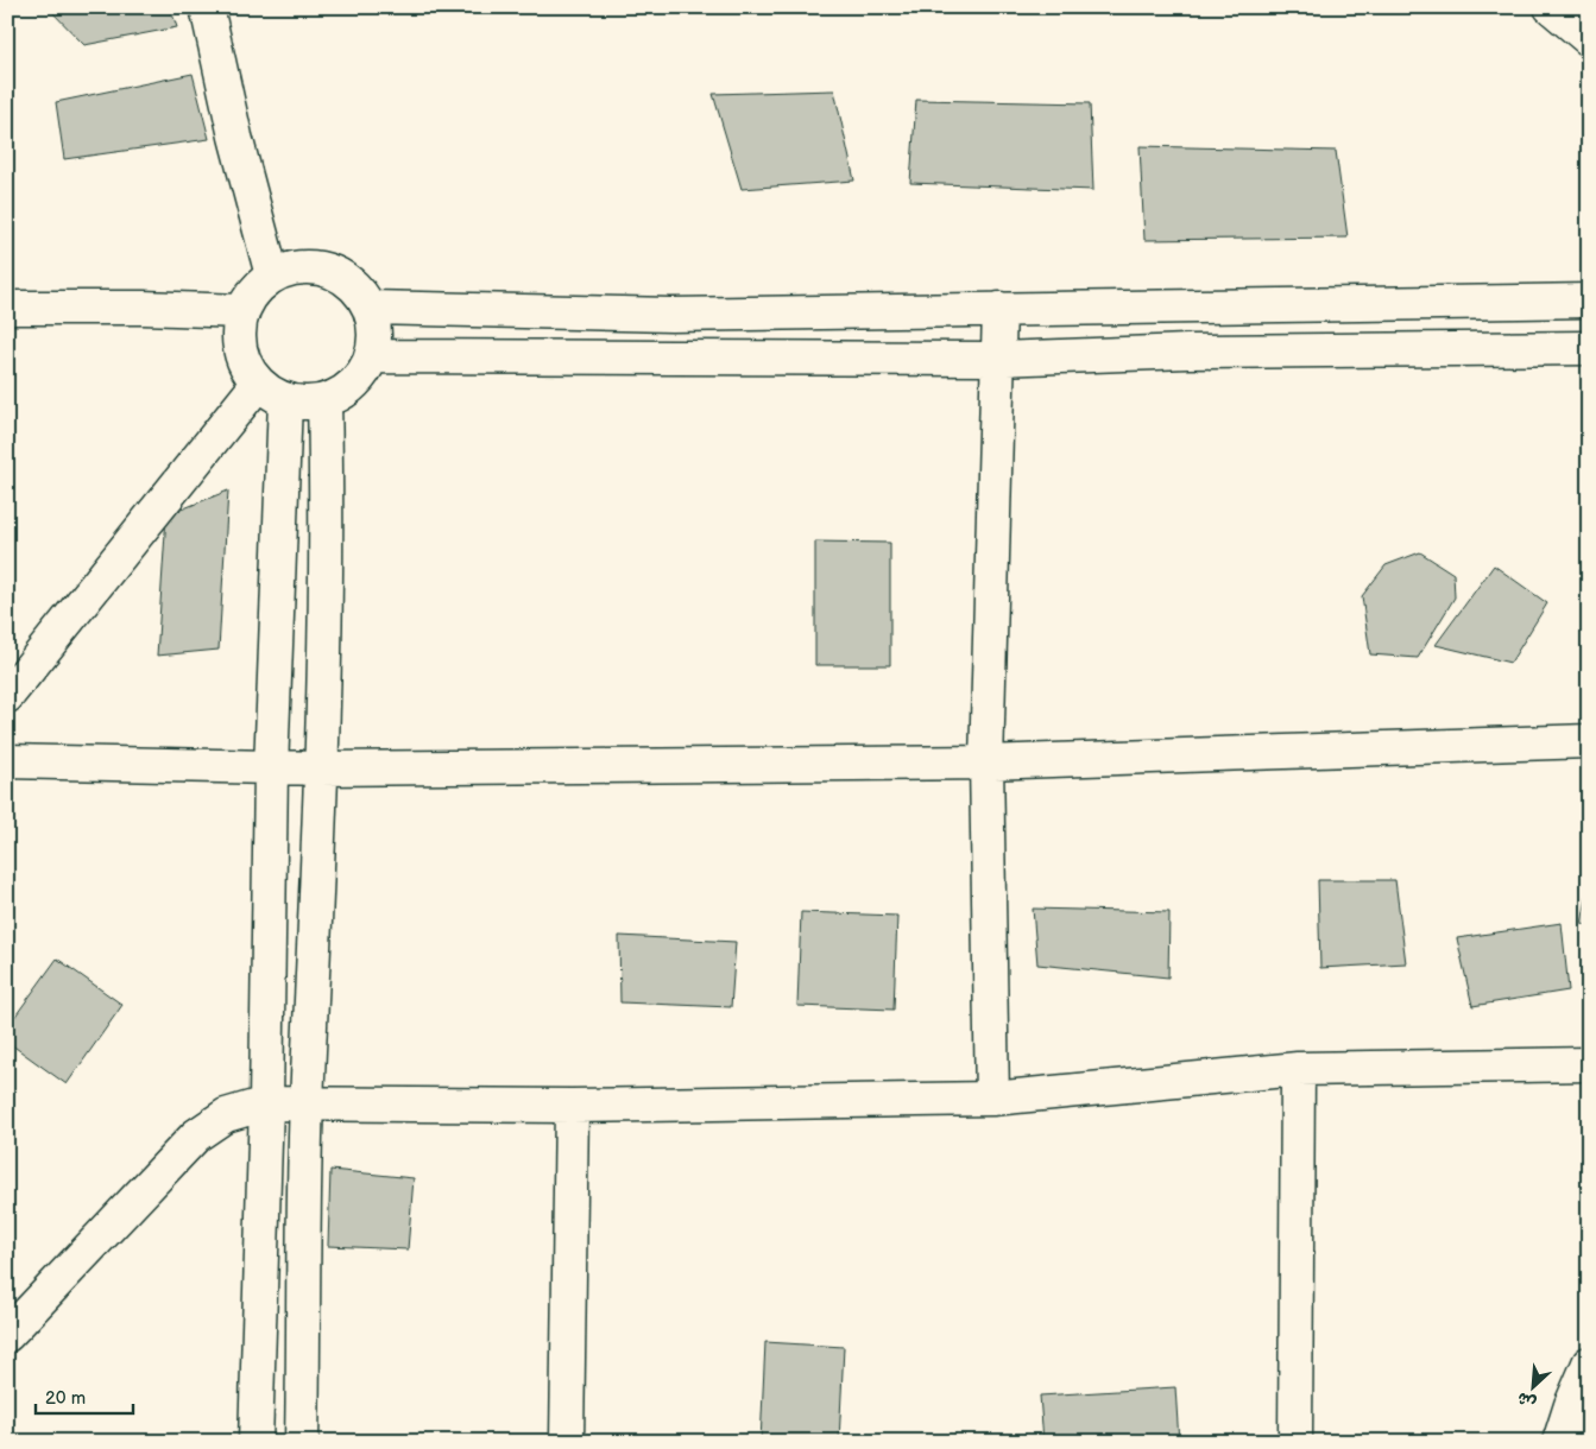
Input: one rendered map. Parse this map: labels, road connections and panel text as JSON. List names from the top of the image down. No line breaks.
{"scale_bar":"20 m","north":"bottom left"}
